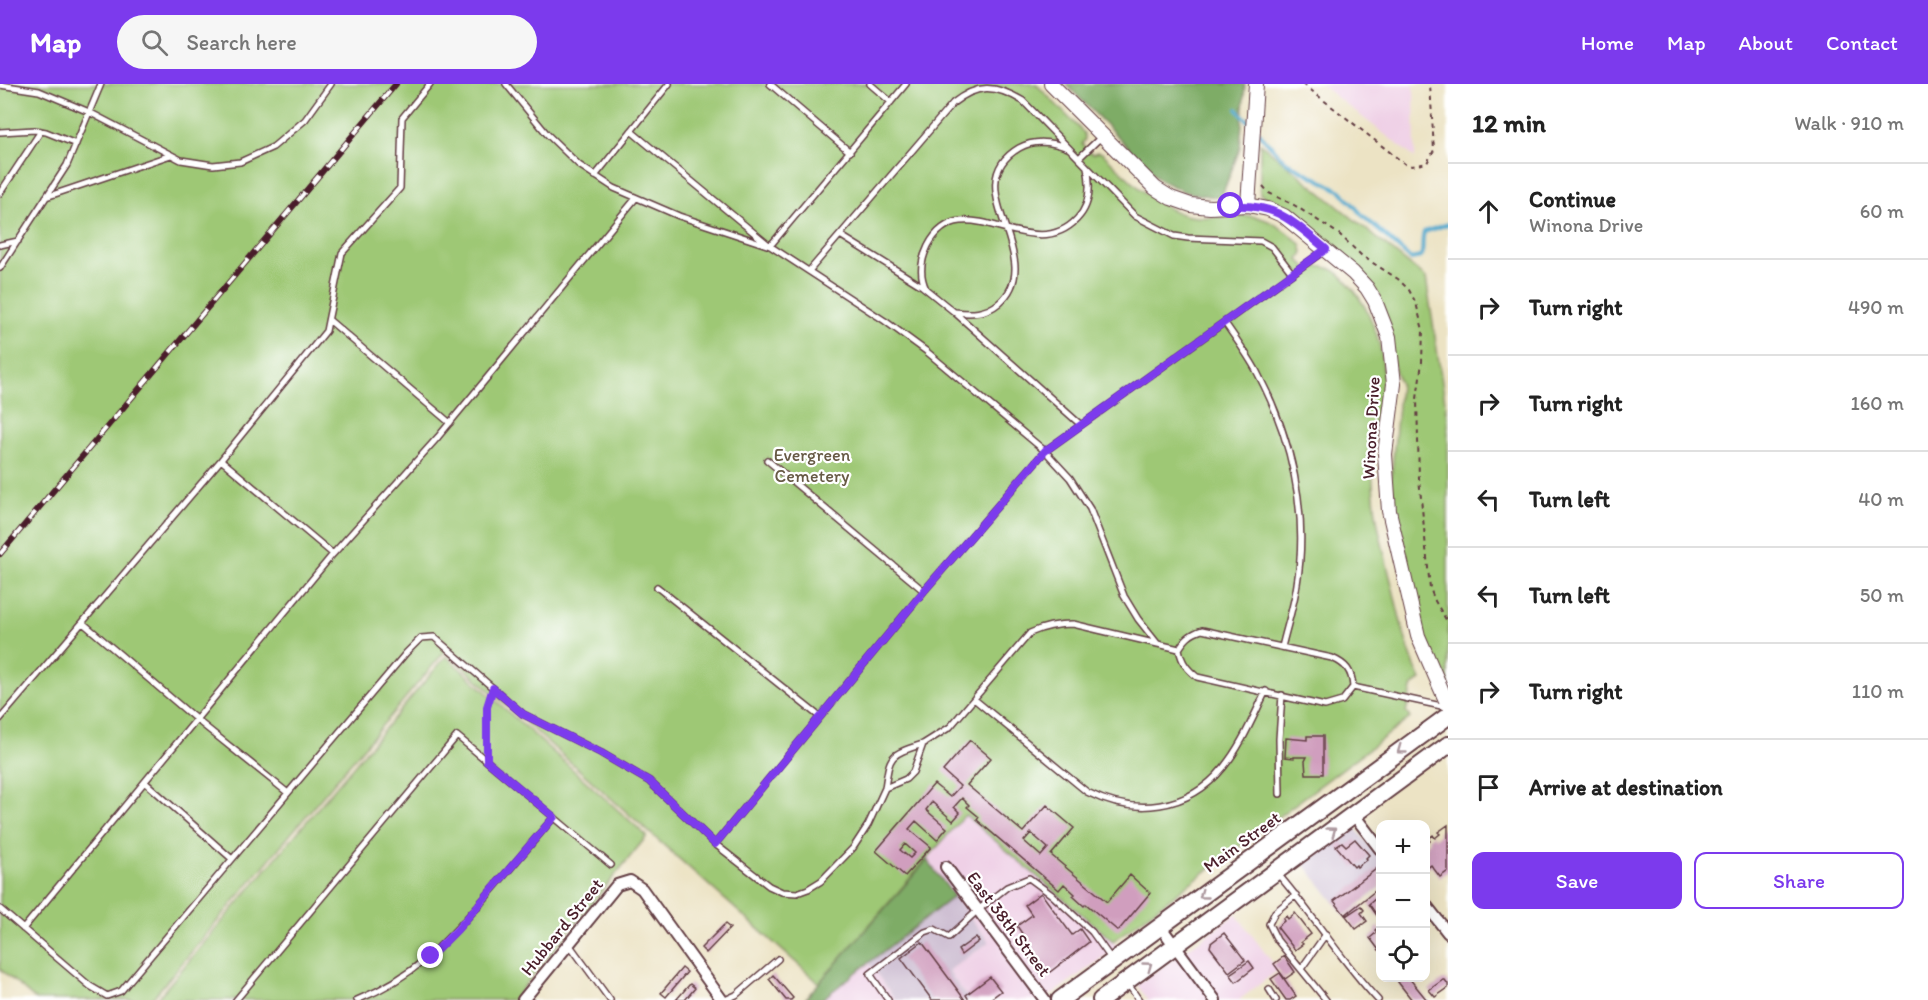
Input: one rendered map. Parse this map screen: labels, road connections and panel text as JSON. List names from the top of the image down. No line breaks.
{"streets":{"main road":["Main Street"],"street":["Winona Drive","East 38th Street","Hubbard Street"]},"parks":["Evergreen Cemetery"],"page":{"header":"Map","search":"Search here","nav":["Home","Map","About","Contact"],"heading":["12 min","Walk · 910 m"],"list":[["Continue","Winona Drive","60 m"],["Turn right","490 m"],["Turn right","160 m"],["Turn left","40 m"],["Turn left","50 m"],["Turn right","110 m"],"Arrive at destination"],"map_buttons":["+","−"],"buttons":["Save","Share"]}}
